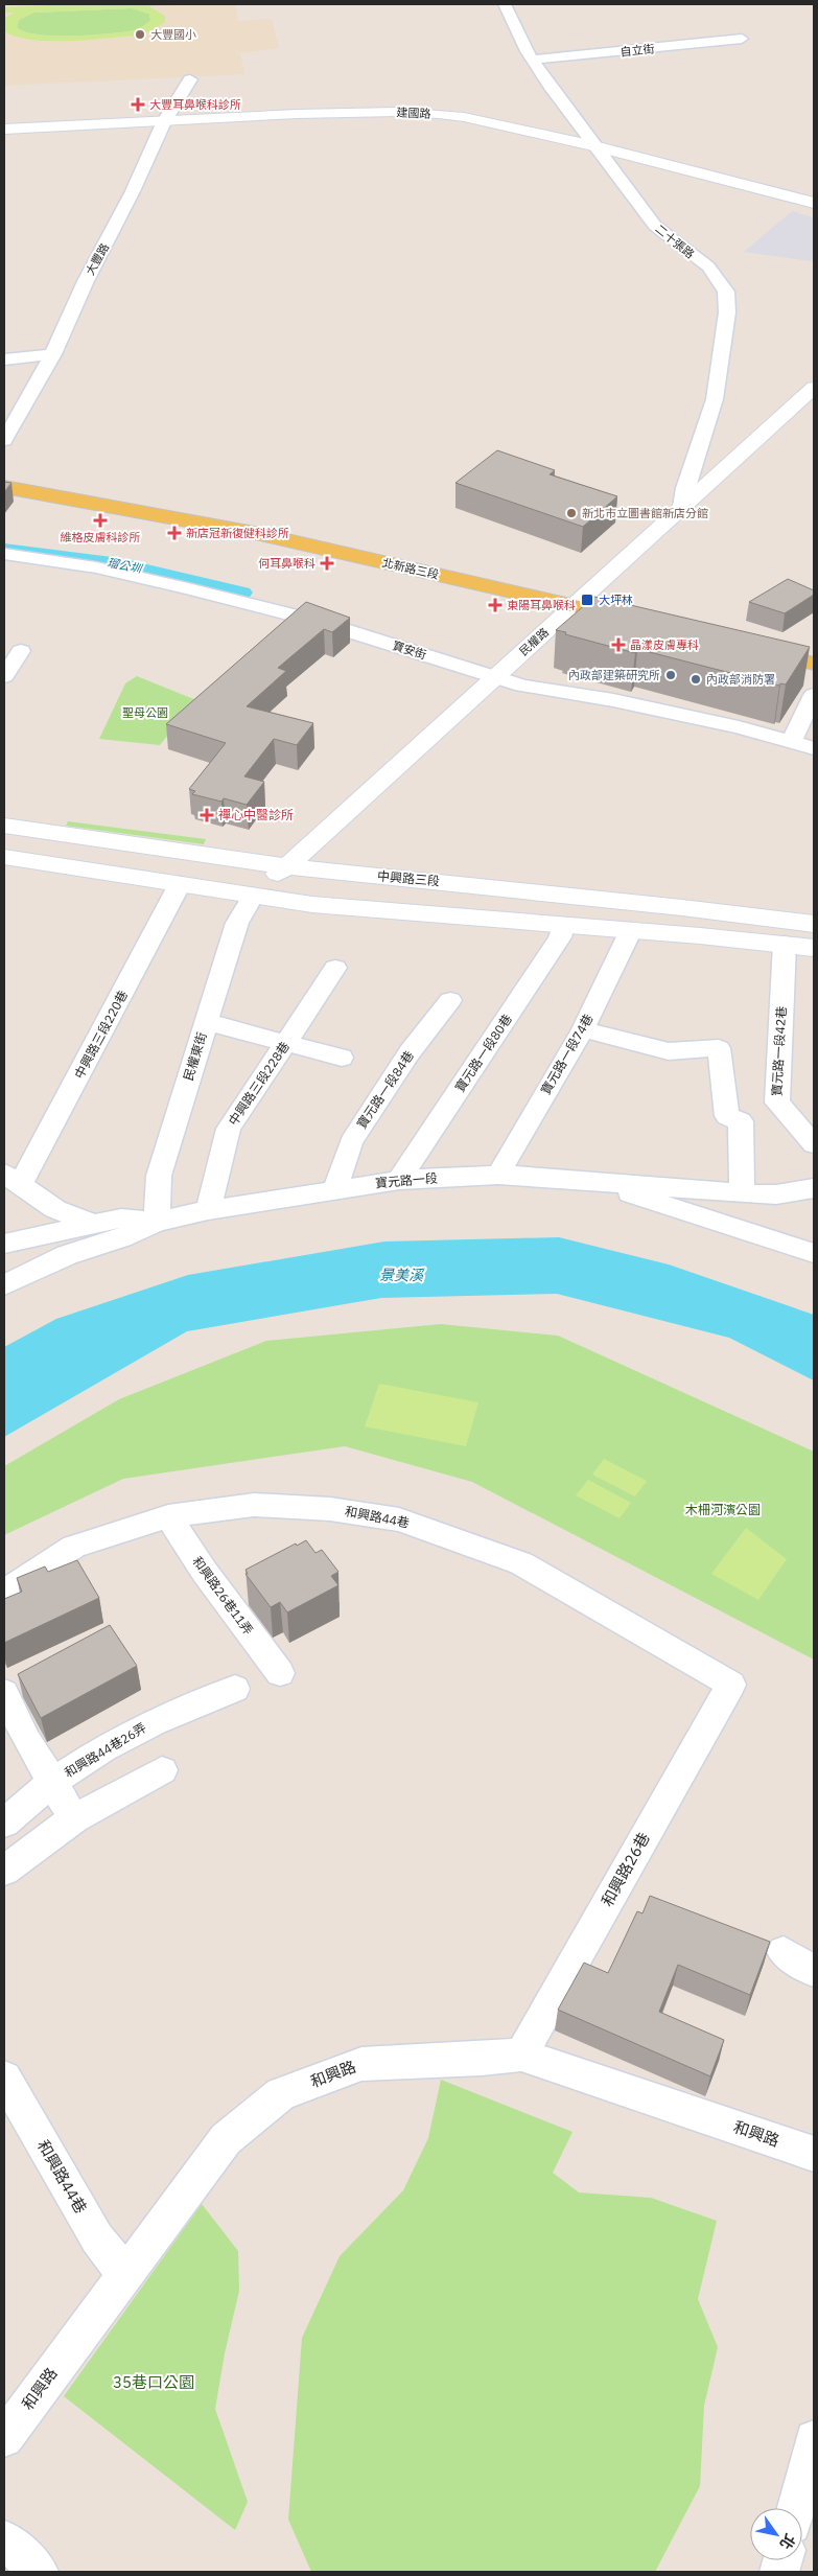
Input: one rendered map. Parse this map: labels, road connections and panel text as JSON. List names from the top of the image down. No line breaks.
{"streets":{"main road":["北新路三段"],"street":["自立街","建國路","二十張路","大豐路","民權路","寶安街","中興路三段","中興路三段220巷","寶元路一段42巷","寶元路一段80巷","寶元路一段74巷","民權東街","中興路三段228巷","寶元路一段84巷","寶元路一段","和興路44巷","和興路26巷11弄","和興路44巷26弄","和興路26巷","和興路"]},"crossings":[["自立街","二十張路"],["建國路","二十張路"],["建國路","大豐路"],["二十張路","民權路"],["北新路三段","民權路"],["民權路","寶安街"],["民權路","中興路三段"],["民權路","民權東街"],["寶元路一段80巷","寶元路一段"],["寶元路一段74巷","寶元路一段"],["民權東街","寶元路一段"],["中興路三段228巷","寶元路一段"],["寶元路一段84巷","寶元路一段"],["和興路44巷","和興路26巷11弄"],["和興路44巷","和興路26巷"],["和興路44巷","和興路"],["和興路26巷","和興路"]],"water":["瑠公圳","景美溪"],"parks":["聖母公園","木柵河濱公園","35巷口公園"],"places":{"other":["大豐國小","新北市立圖書館新店分館","內政部建築研究所","內政部消防署"],"health":["大豐耳鼻喉科診所","維格皮膚科診所","新店冠新復健科診所","何耳鼻喉科","東陽耳鼻喉科","晶漾皮膚專科","禪心中醫診所"],"transit":["大坪林"]},"north":"bottom right"}
